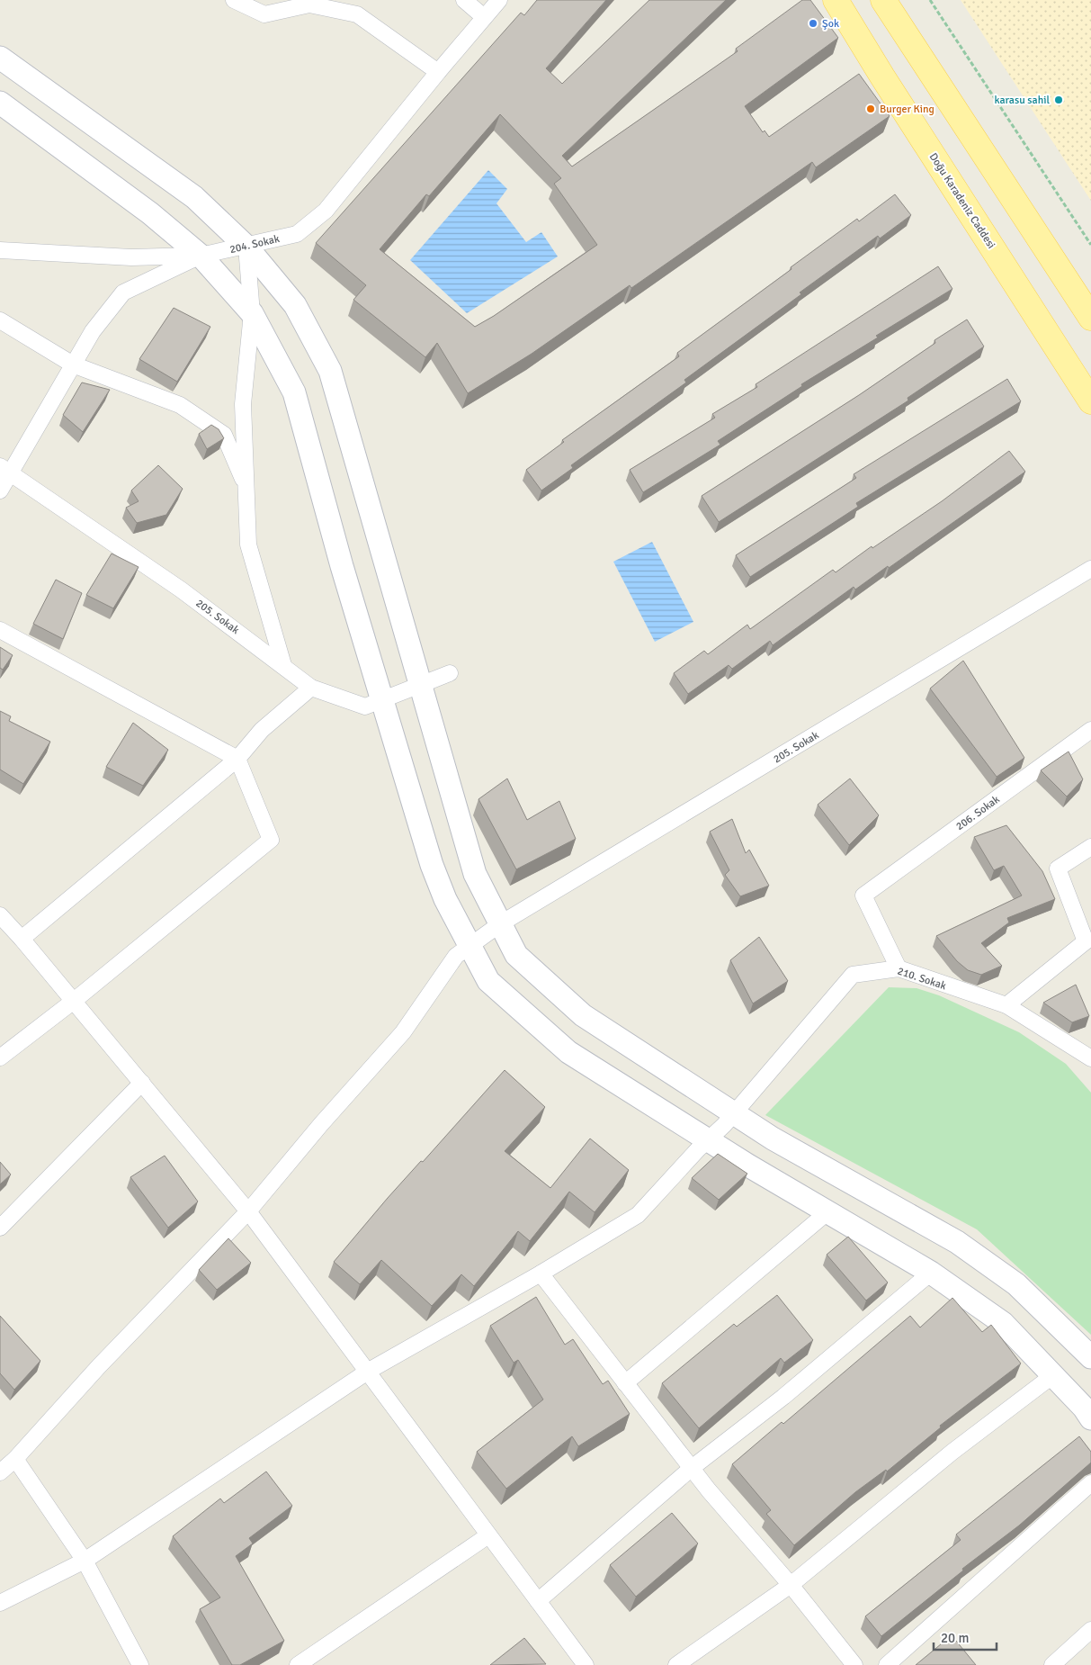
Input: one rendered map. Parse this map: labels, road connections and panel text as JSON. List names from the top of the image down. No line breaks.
{"streets":{"main road":["Doğu Karadeniz Caddesi"],"street":["204. Sokak","205. Sokak","206. Sokak","210. Sokak"]},"crossings":[["204. Sokak","205. Sokak"],["206. Sokak","210. Sokak"]],"places":["Şok","karasu sahil","Burger King"],"scale_bar":"20 m"}
